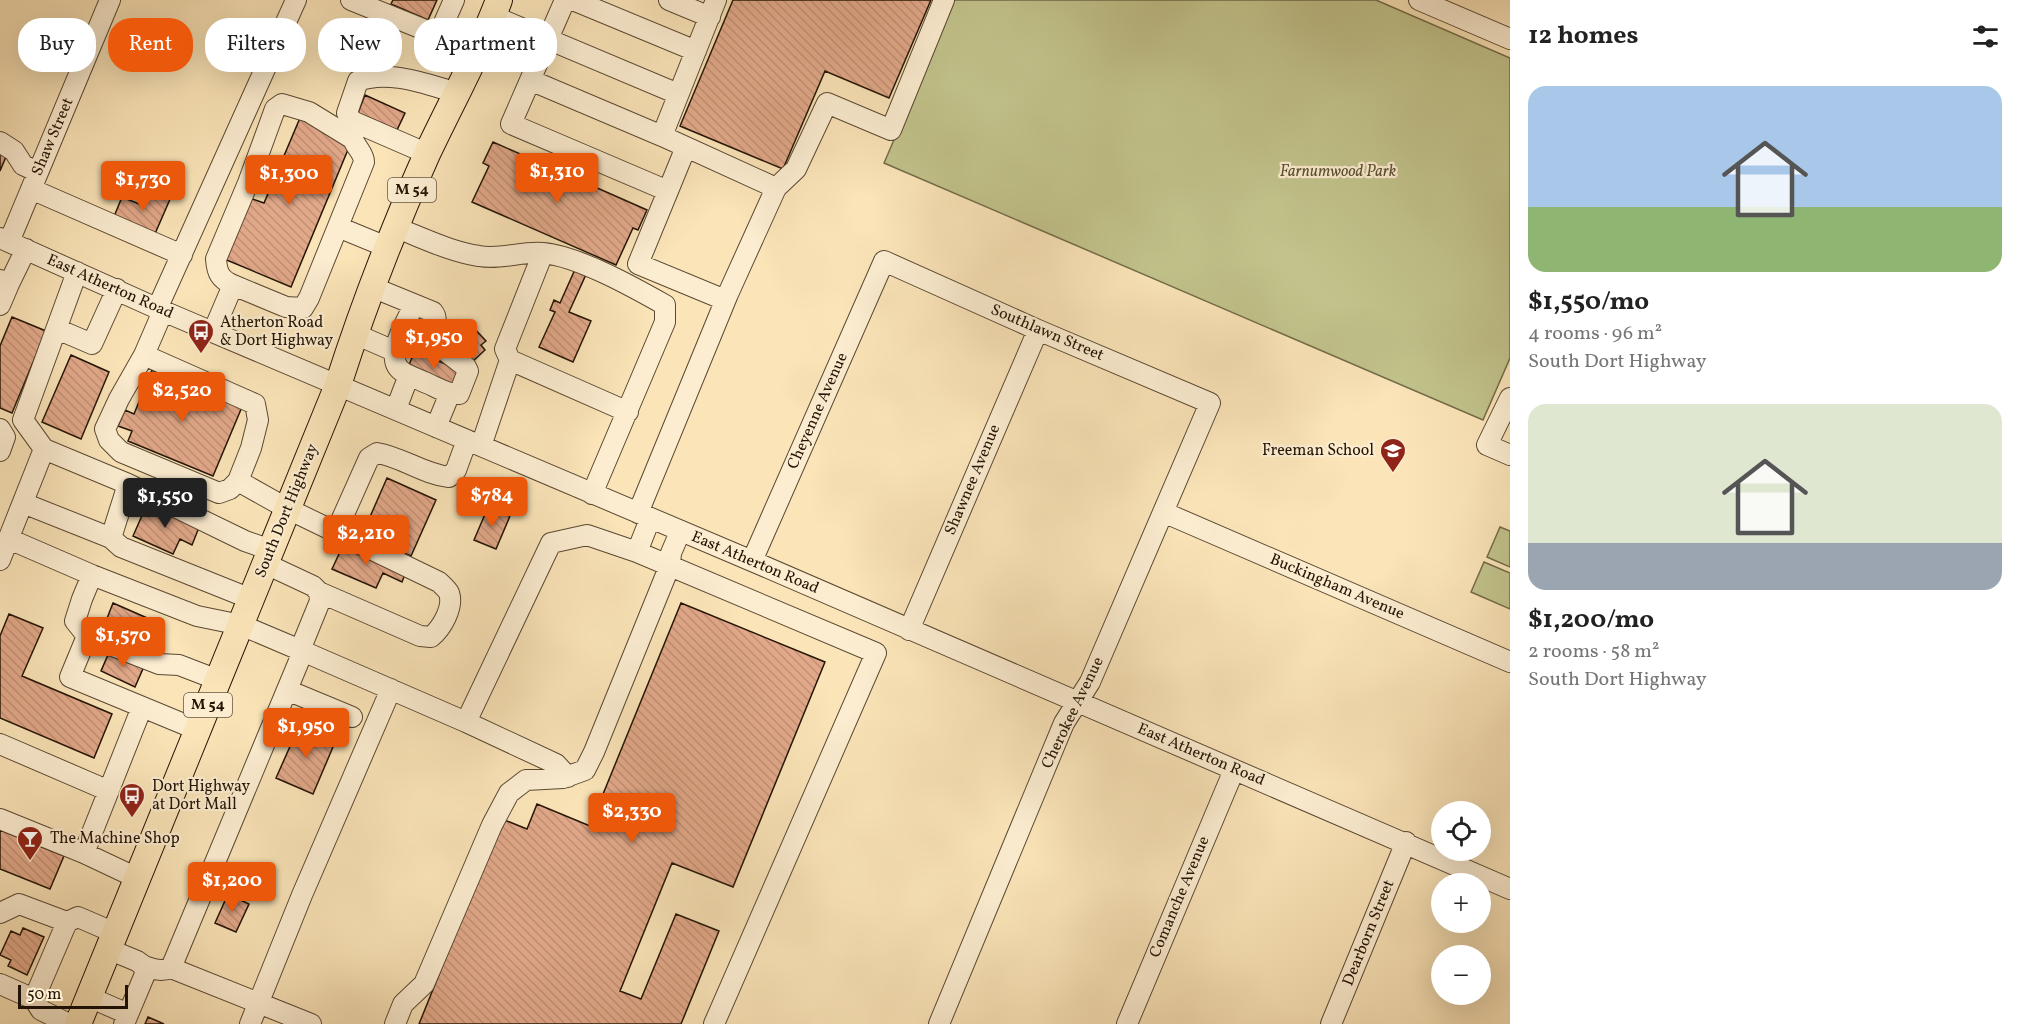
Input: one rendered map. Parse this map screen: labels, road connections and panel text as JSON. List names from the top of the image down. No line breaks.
{"streets":{"main road":["M 54","South Dort Highway"],"street":["Shaw Street","East Atherton Road","Southlawn Street","Cheyenne Avenue","Shawnee Avenue","Buckingham Avenue","Cherokee Avenue","Comanche Avenue","Dearborn Street"]},"crossings":[["Shaw Street","East Atherton Road"],["East Atherton Road","Cheyenne Avenue"],["East Atherton Road","Shawnee Avenue"],["East Atherton Road","South Dort Highway"],["East Atherton Road","Cherokee Avenue"],["East Atherton Road","Comanche Avenue"],["East Atherton Road","Dearborn Street"],["Southlawn Street","Cheyenne Avenue"],["Southlawn Street","Shawnee Avenue"],["Southlawn Street","Cherokee Avenue"],["Buckingham Avenue","Cherokee Avenue"]],"parks":["Farnumwood Park"],"places":{"bus stop":["Atherton Road & Dort Highway","Dort Highway at Dort Mall"],"school or university":["Freeman School"],"bar":["The Machine Shop"]},"scale_bar":"50 m","page":{"heading":"12 homes","chip":["Buy","Rent","Filters","New","Apartment"],"list":[{"name":"$1,550/mo","note":"4 rooms · 96 m² · South Dort Highway"},{"name":"$1,200/mo","note":"2 rooms · 58 m² · South Dort Highway"}],"price":["$1,310","$1,300","$1,730","$1,950","$2,520","$784","$1,550","$2,210","$1,570","$1,950","$2,330","$1,200"],"map_buttons":["+","−"],"scale":"50 m"}}
